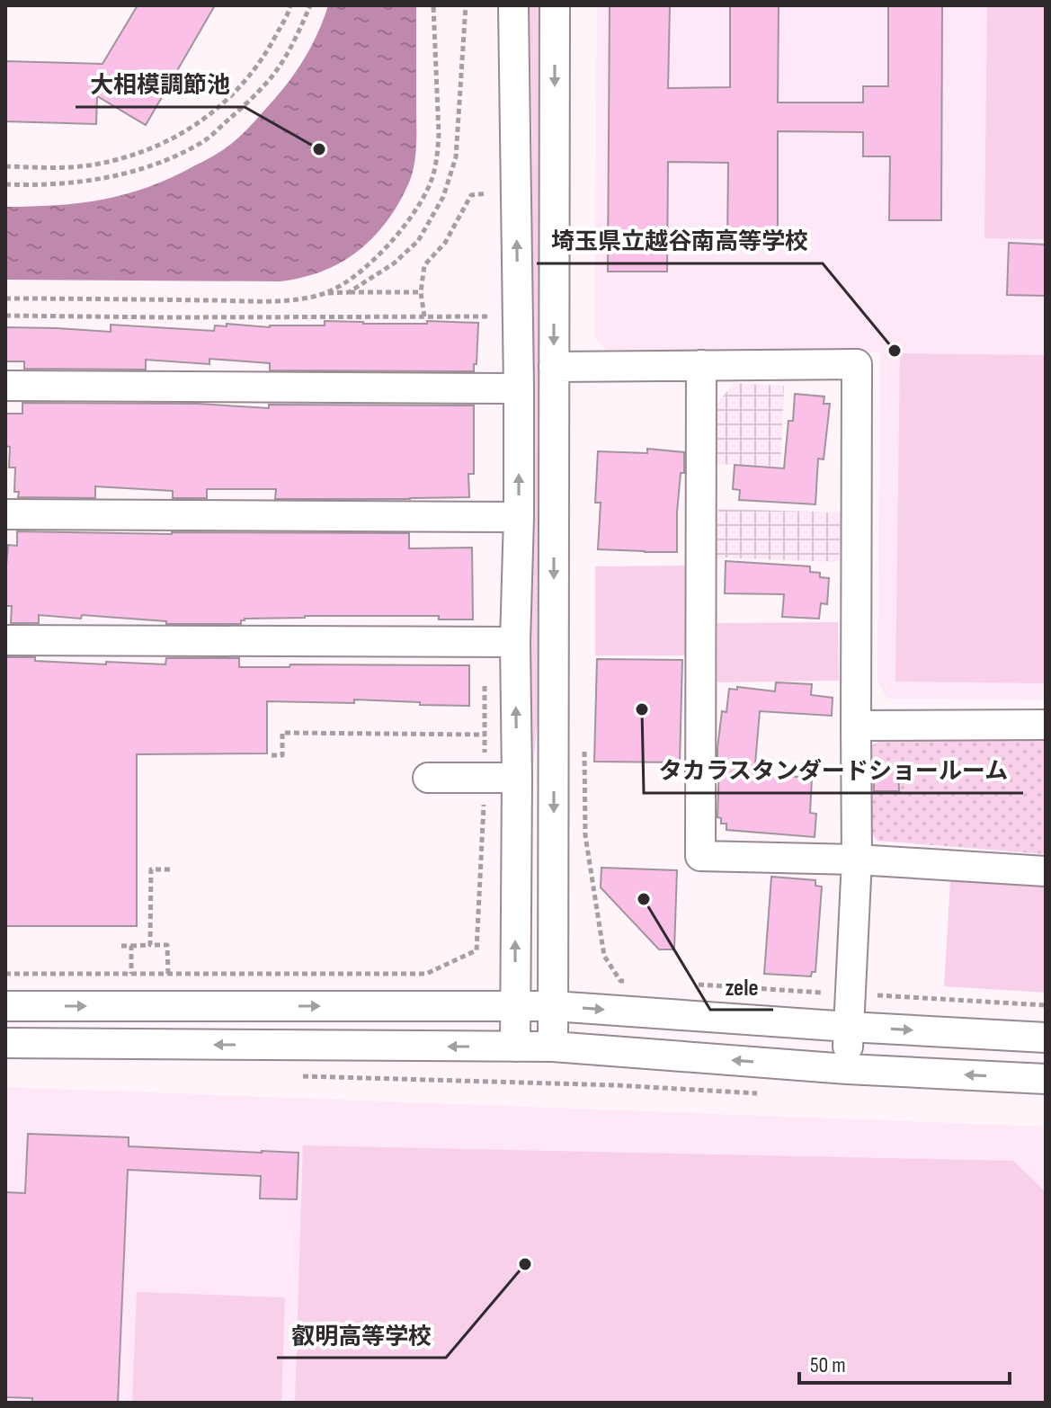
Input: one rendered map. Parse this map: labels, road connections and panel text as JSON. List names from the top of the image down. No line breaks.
{"places":["大相模調節池","埼玉県立越谷南高等学校","タカラスタンダードショールーム","zele","叡明高等学校"],"scale_bar":"50 m"}
